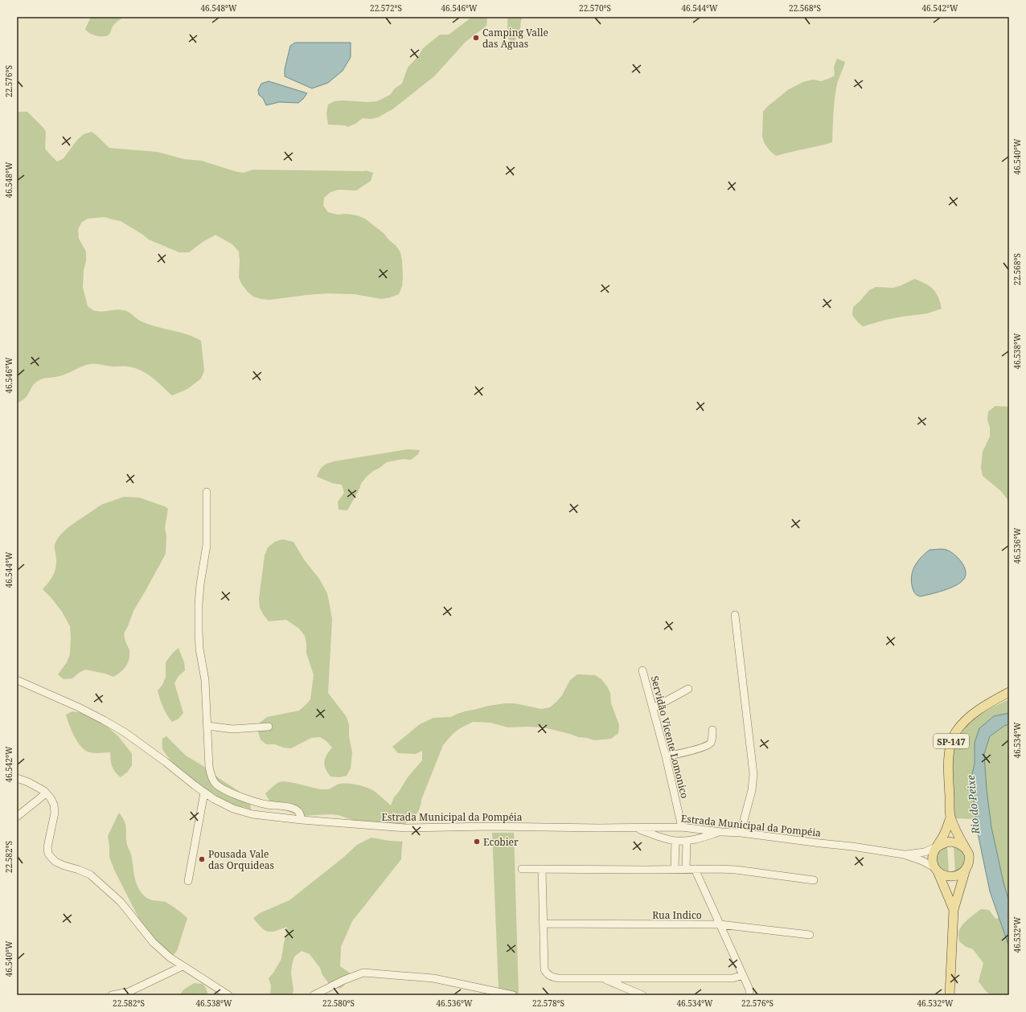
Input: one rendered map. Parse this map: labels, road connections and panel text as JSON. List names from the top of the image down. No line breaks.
{"streets":{"main road":["SP-147"],"street":["Servidão Vicente Lomonico","Estrada Municipal da Pompéia","Rua Indico"]},"crossings":[["Servidão Vicente Lomonico","Estrada Municipal da Pompéia"],["SP-147","Estrada Municipal da Pompéia"]],"water":["Rio do Peixe"],"places":["Camping Valle das Aguas","Ecobier","Pousada Vale das Orquideas"],"coordinates":["46.548°W","22.572°S","46.546°W","22.570°S","46.544°W","22.568°S","46.542°W","22.576°S","46.540°W","46.538°W","46.536°W","46.534°W","22.582°S","46.532°W","22.580°S","22.578°S"]}
